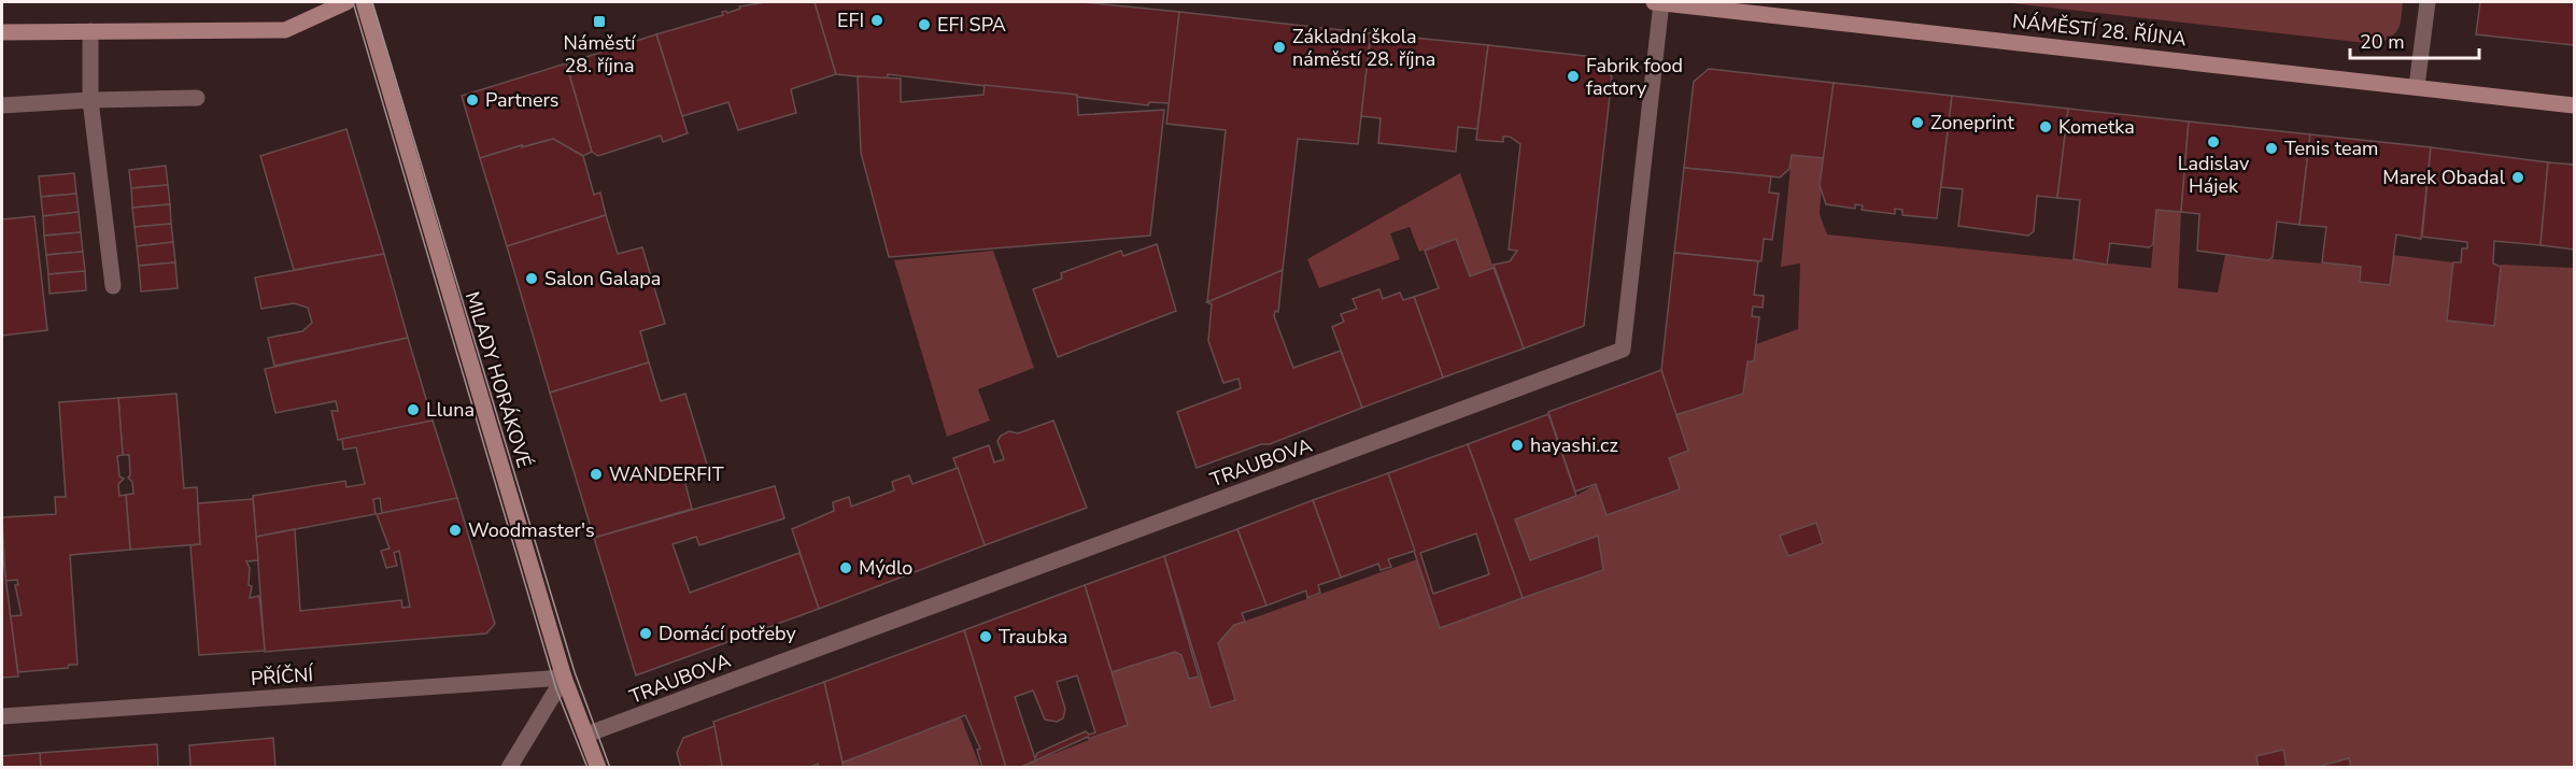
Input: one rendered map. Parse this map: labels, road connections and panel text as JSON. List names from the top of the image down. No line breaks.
{"streets":{"street":["NÁMĚSTÍ 28. ŘÍJNA","MILADY HORÁKOVÉ","TRAUBOVA","PŘÍČNÍ"]},"crossings":[["NÁMĚSTÍ 28. ŘÍJNA","TRAUBOVA"],["MILADY HORÁKOVÉ","TRAUBOVA"],["MILADY HORÁKOVÉ","PŘÍČNÍ"]],"places":{"other":["EFI","EFI SPA","Základní škola náměstí 28. října","Fabrik food factory","Partners","Zoneprint","Kometka","Ladislav Hájek","Tenis team","Marek Obadal","Salon Galapa","Lluna","hayashi.cz","WANDERFIT","Woodmaster's","Mýdlo","Domácí potřeby","Traubka"],"transit":["Náměstí 28. října"]},"scale_bar":"20 m"}
